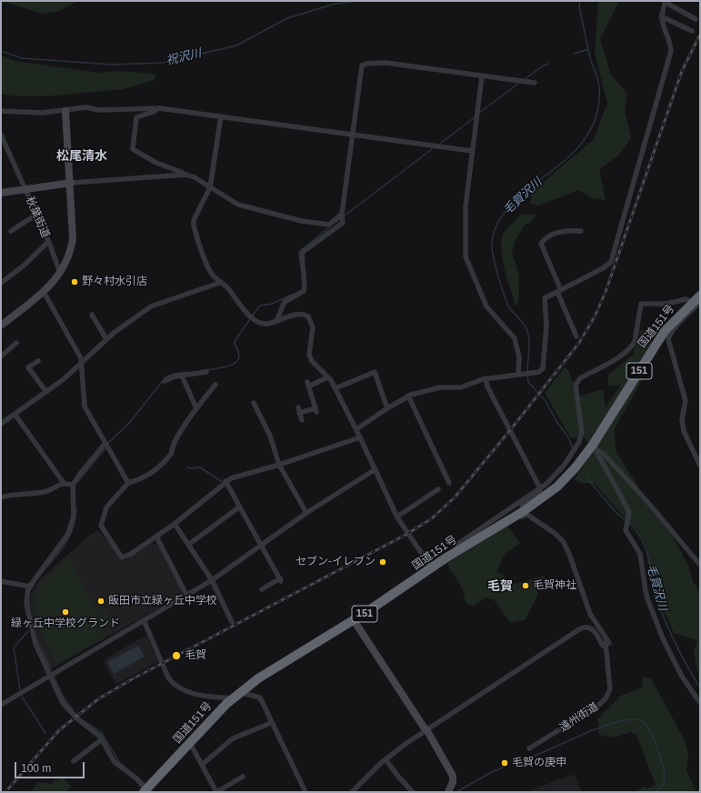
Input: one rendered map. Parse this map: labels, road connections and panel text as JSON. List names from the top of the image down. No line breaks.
{"streets":{"highway":["国道151号","151"],"street":["秋葉街道","遠州街道"]},"crossings":[["国道151号","遠州街道"]],"districts":["松尾清水","毛賀"],"water":["祝沢川","毛賀沢川"],"places":["野々村水引店","セブン-イレブン","毛賀神社","飯田市立緑ヶ丘中学校","緑ヶ丘中学校グランド","毛賀","毛賀の庚申"],"scale_bar":"100 m"}
